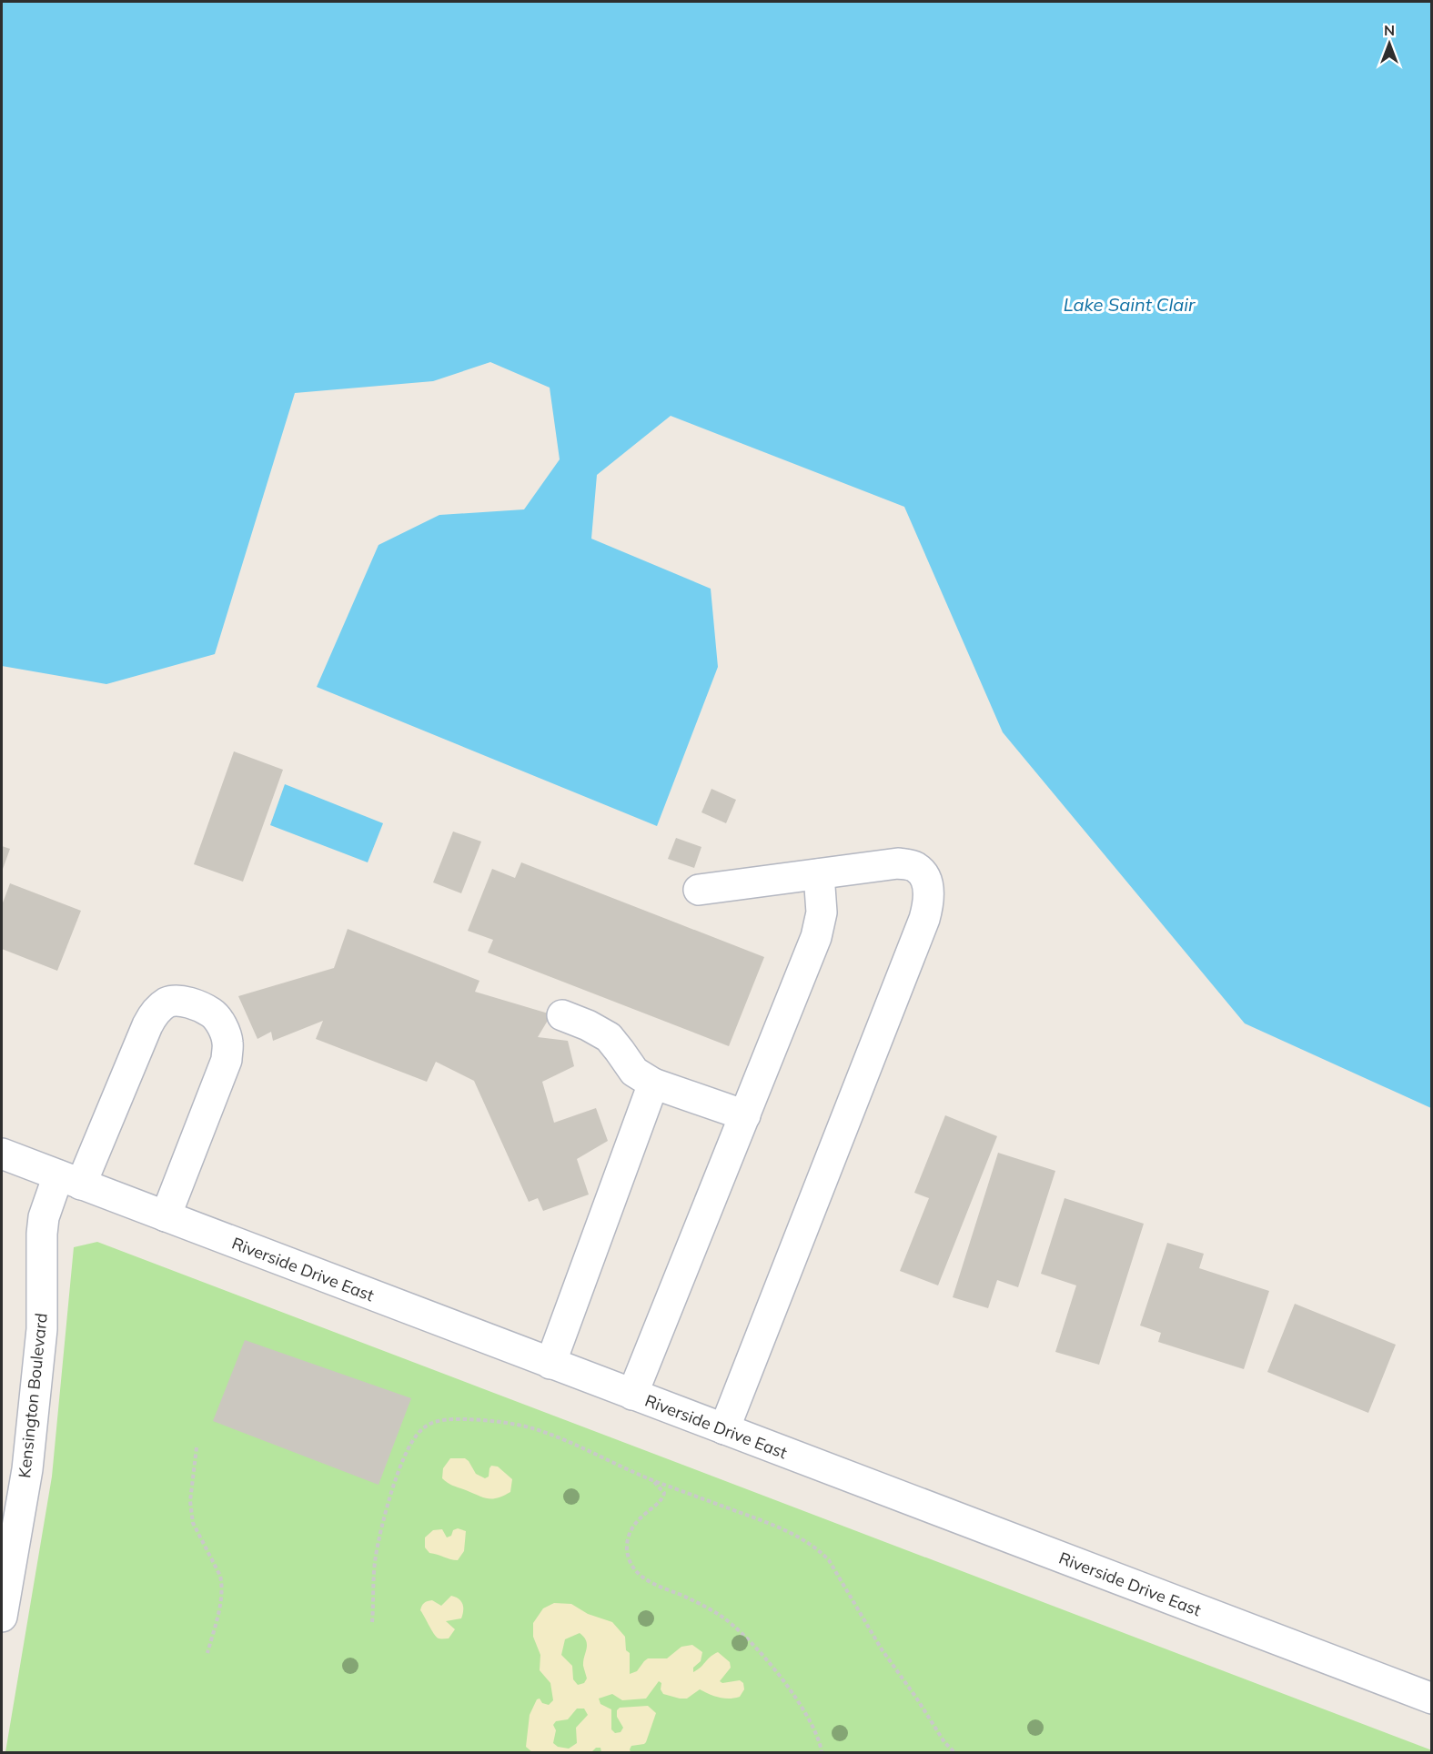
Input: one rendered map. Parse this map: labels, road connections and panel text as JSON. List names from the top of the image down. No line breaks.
{"streets":{"street":["Riverside Drive East","Kensington Boulevard"]},"crossings":[["Riverside Drive East","Kensington Boulevard"]],"water":["Lake Saint Clair"],"north":"top"}
